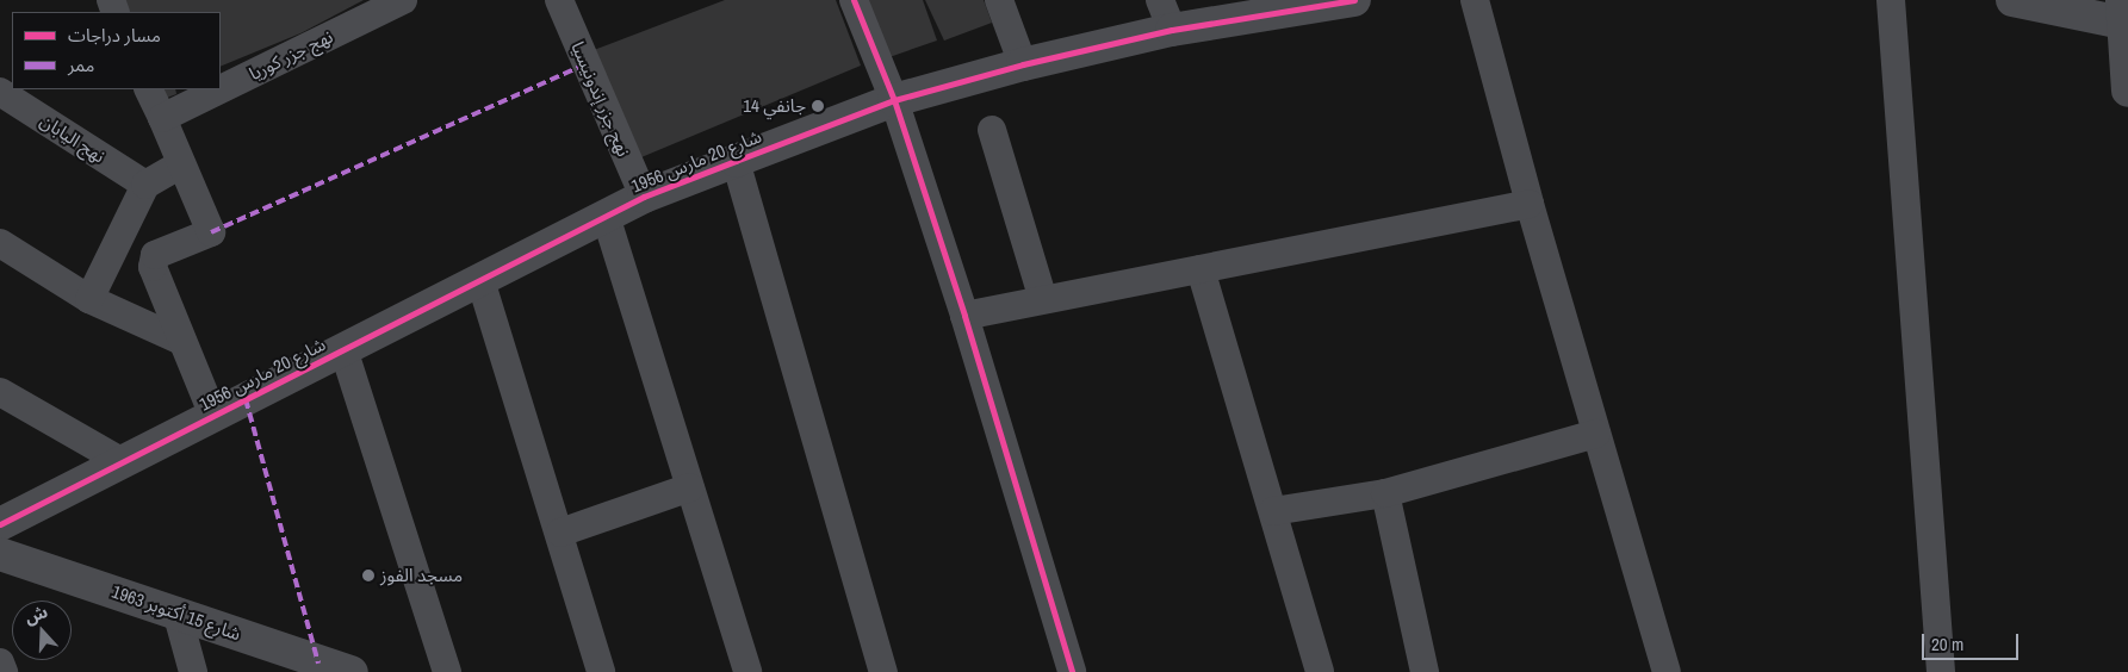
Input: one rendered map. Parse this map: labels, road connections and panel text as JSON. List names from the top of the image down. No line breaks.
{"streets":{"street":["نهج جزر كوريا","نهج جزر إندونيسيا","نهج اليابان","شارع 20 مارس 1956","شارع 15 أكتوبر 1963"]},"crossings":[["نهج جزر إندونيسيا","شارع 20 مارس 1956"]],"places":["14 جانفي","مسجد الفوز"],"legend":["مسار دراجات","ممر"],"scale_bar":"20 m","north":"top"}
